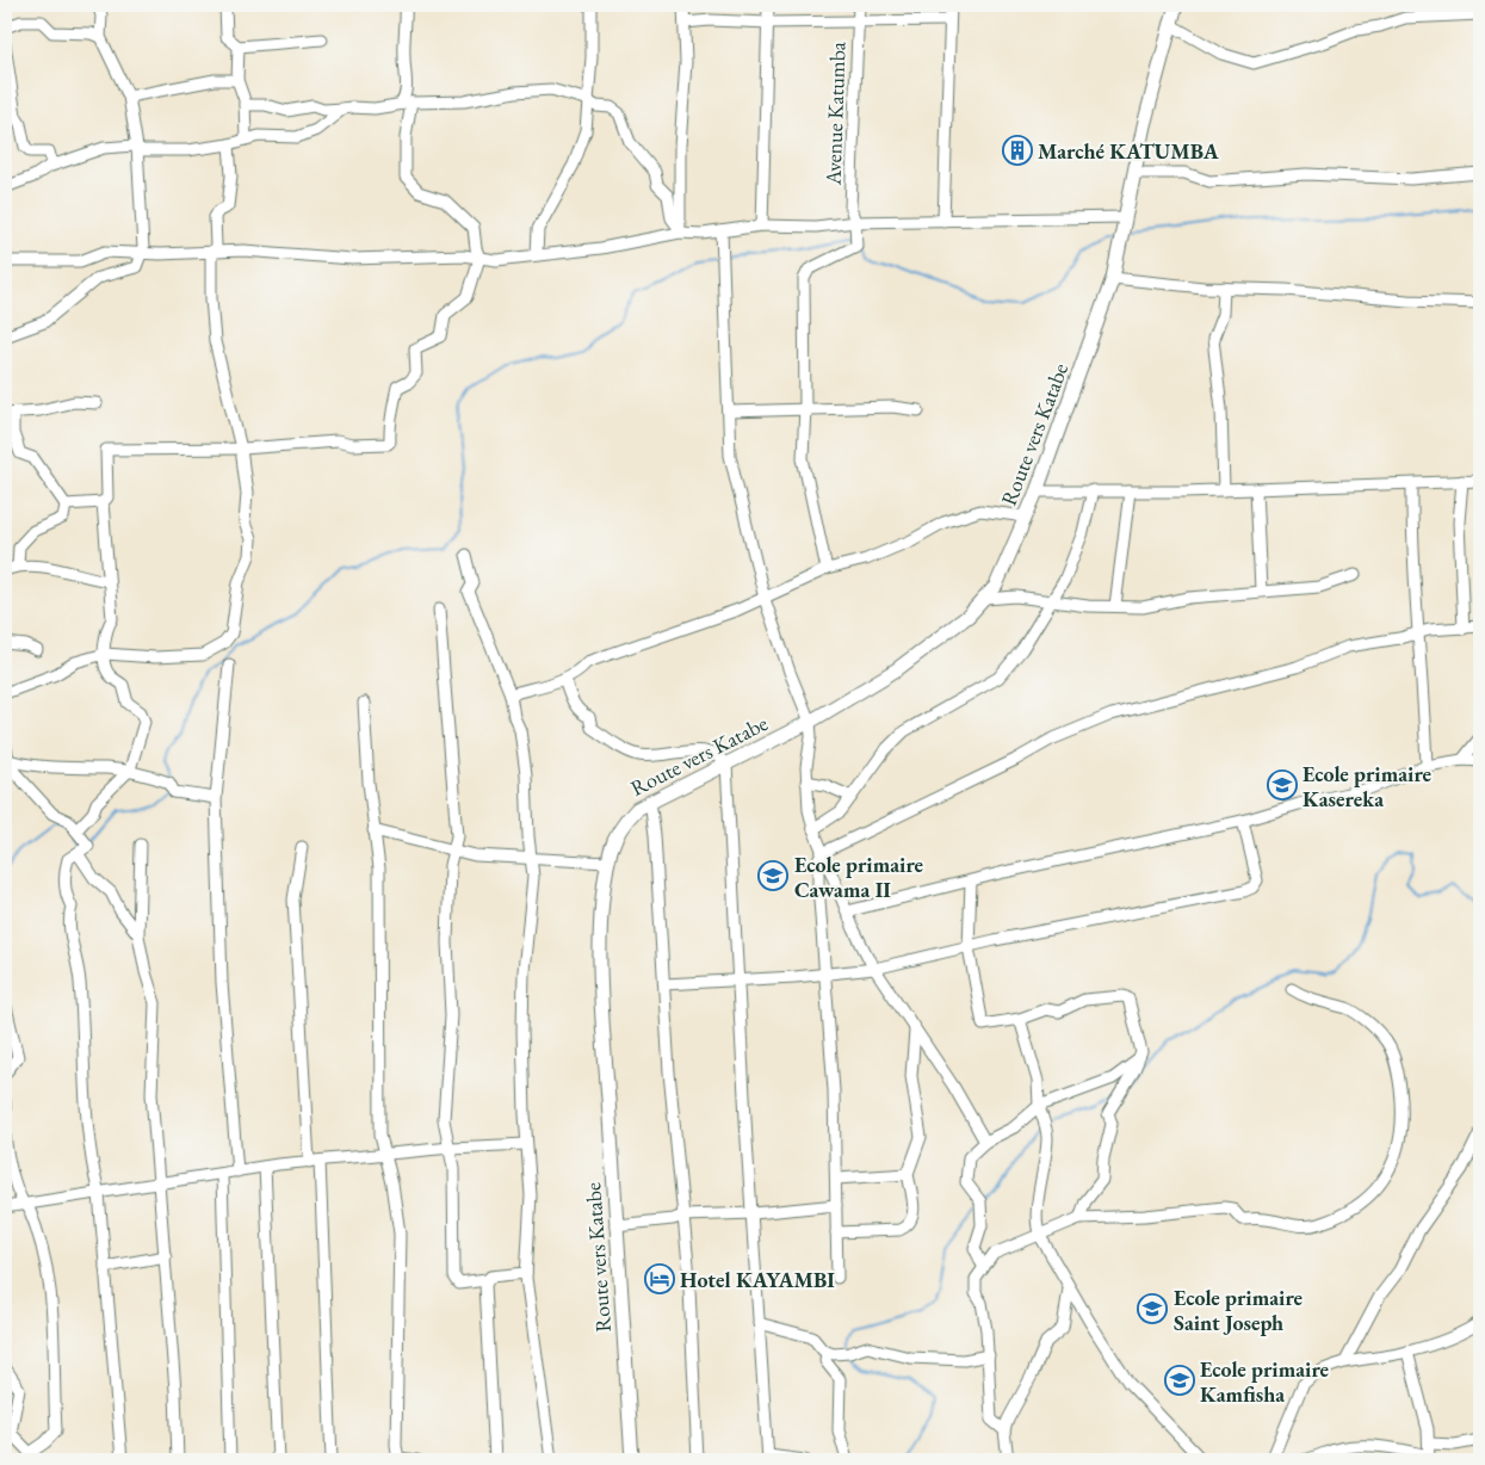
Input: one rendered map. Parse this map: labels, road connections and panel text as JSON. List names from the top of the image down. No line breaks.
{"streets":{"street":["Avenue Katumba","Route vers Katabe"]},"places":{"building":["Marché KATUMBA"],"school or university":["Ecole primaire Kasereka","Ecole primaire Cawama II","Ecole primaire Saint Joseph","Ecole primaire Kamfisha"],"hotel":["Hotel KAYAMBI"]}}
